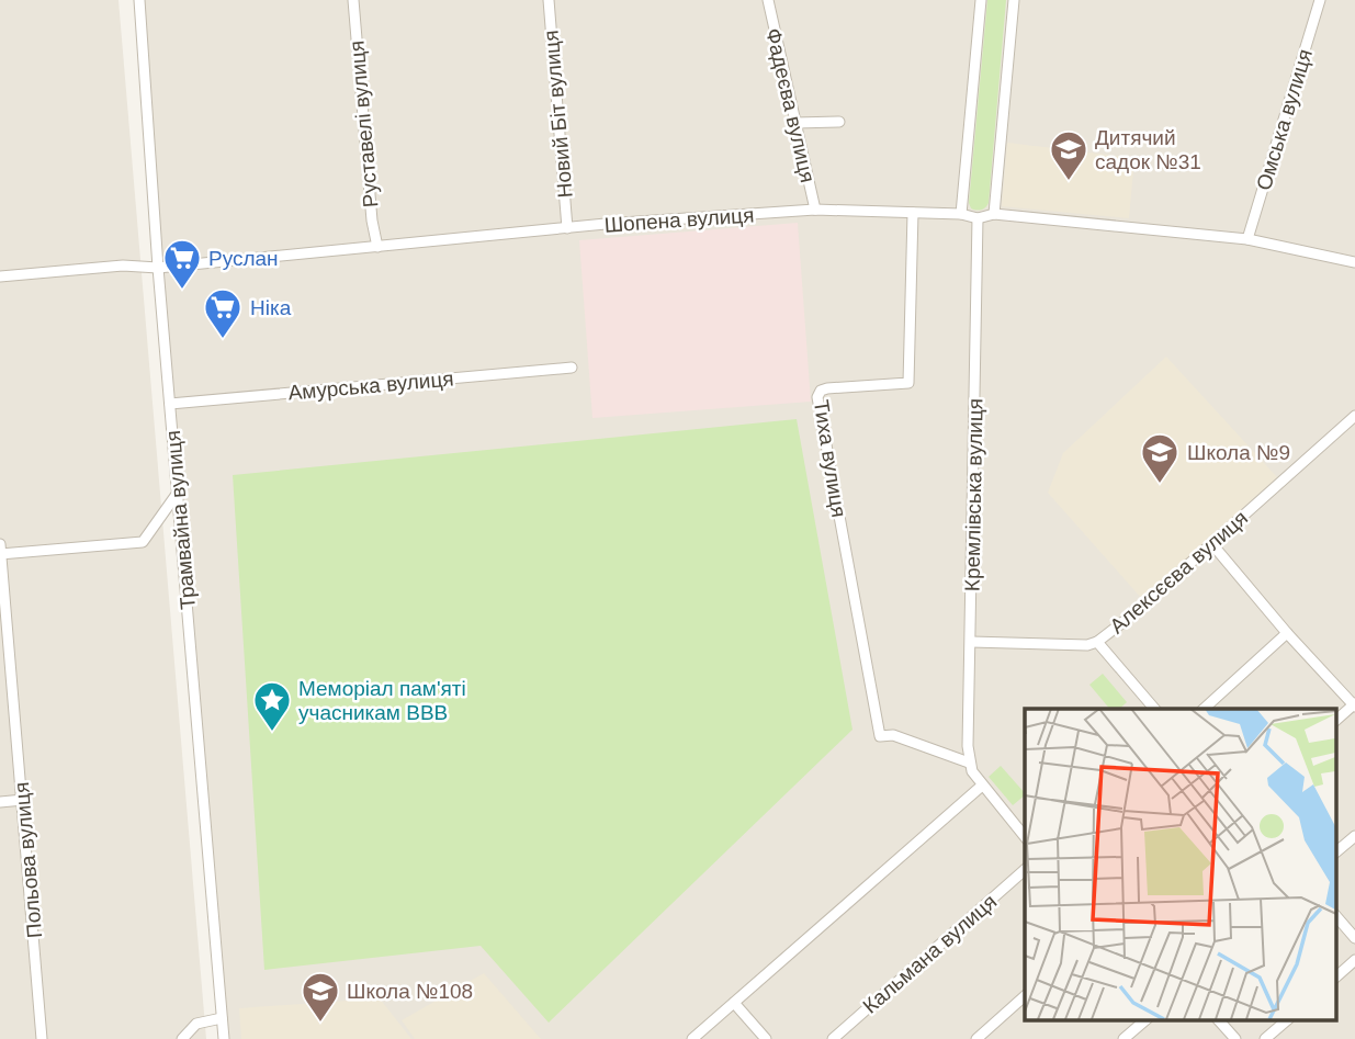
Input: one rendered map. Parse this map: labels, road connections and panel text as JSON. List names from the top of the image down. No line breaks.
{"streets":{"street":["Фадеєва вулиця","Новий Біт вулиця","Омська вулиця","Руставелі вулиця","Шопена вулиця","Амурська вулиця","Тиха вулиця","Кремлівська вулиця","Трамвайна вулиця","Алексєєва вулиця","Польова вулиця","Кальмана вулиця"]},"crossings":[["Фадеєва вулиця","Шопена вулиця"],["Новий Біт вулиця","Шопена вулиця"],["Омська вулиця","Шопена вулиця"],["Руставелі вулиця","Шопена вулиця"],["Шопена вулиця","Тиха вулиця"],["Шопена вулиця","Кремлівська вулиця"],["Шопена вулиця","Трамвайна вулиця"],["Амурська вулиця","Трамвайна вулиця"],["Тиха вулиця","Кремлівська вулиця"],["Кремлівська вулиця","Алексєєва вулиця"]],"places":{"school or university":["Дитячий садок №31","Школа №9","Школа №108"],"supermarket":["Руслан","Ніка"],"place":["Меморіал пам'яті учасникам ВВВ"]}}
